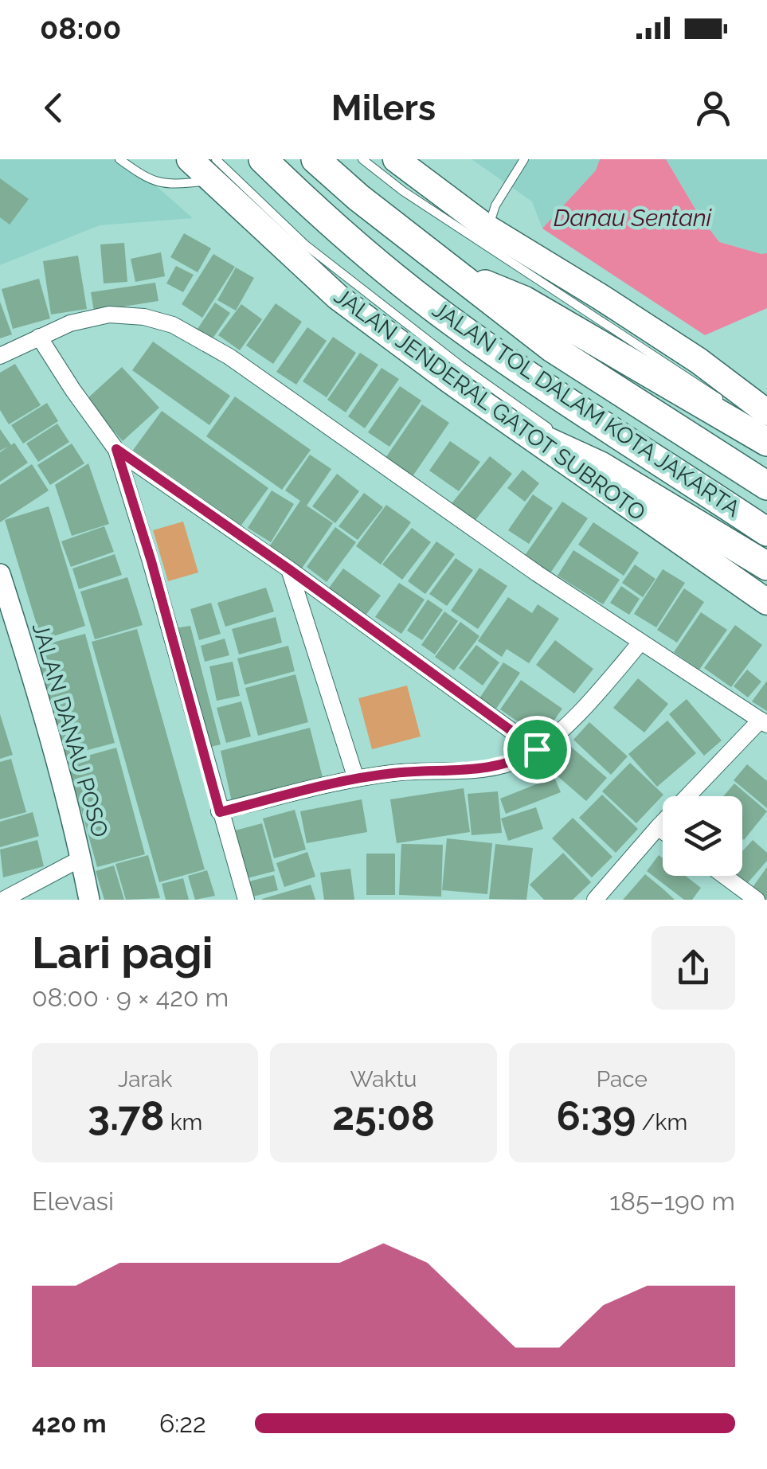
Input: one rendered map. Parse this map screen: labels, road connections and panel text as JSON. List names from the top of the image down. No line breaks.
{"streets":{"highway":["JALAN JENDERAL GATOT SUBROTO","JALAN TOL DALAM KOTA JAKARTA"],"street":["JALAN DANAU POSO"]},"water":["Danau Sentani"],"page":{"status":"08:00","header":"Milers","heading":["Lari pagi","08:00 · 9 × 420 m"],"stats":[["Jarak","3.78 km"],["Waktu","25:08"],["Pace","6:39 /km"]],"chart":["Elevasi","185–190 m"],"list":[{"name":"420 m","note":"6:22"}]}}
